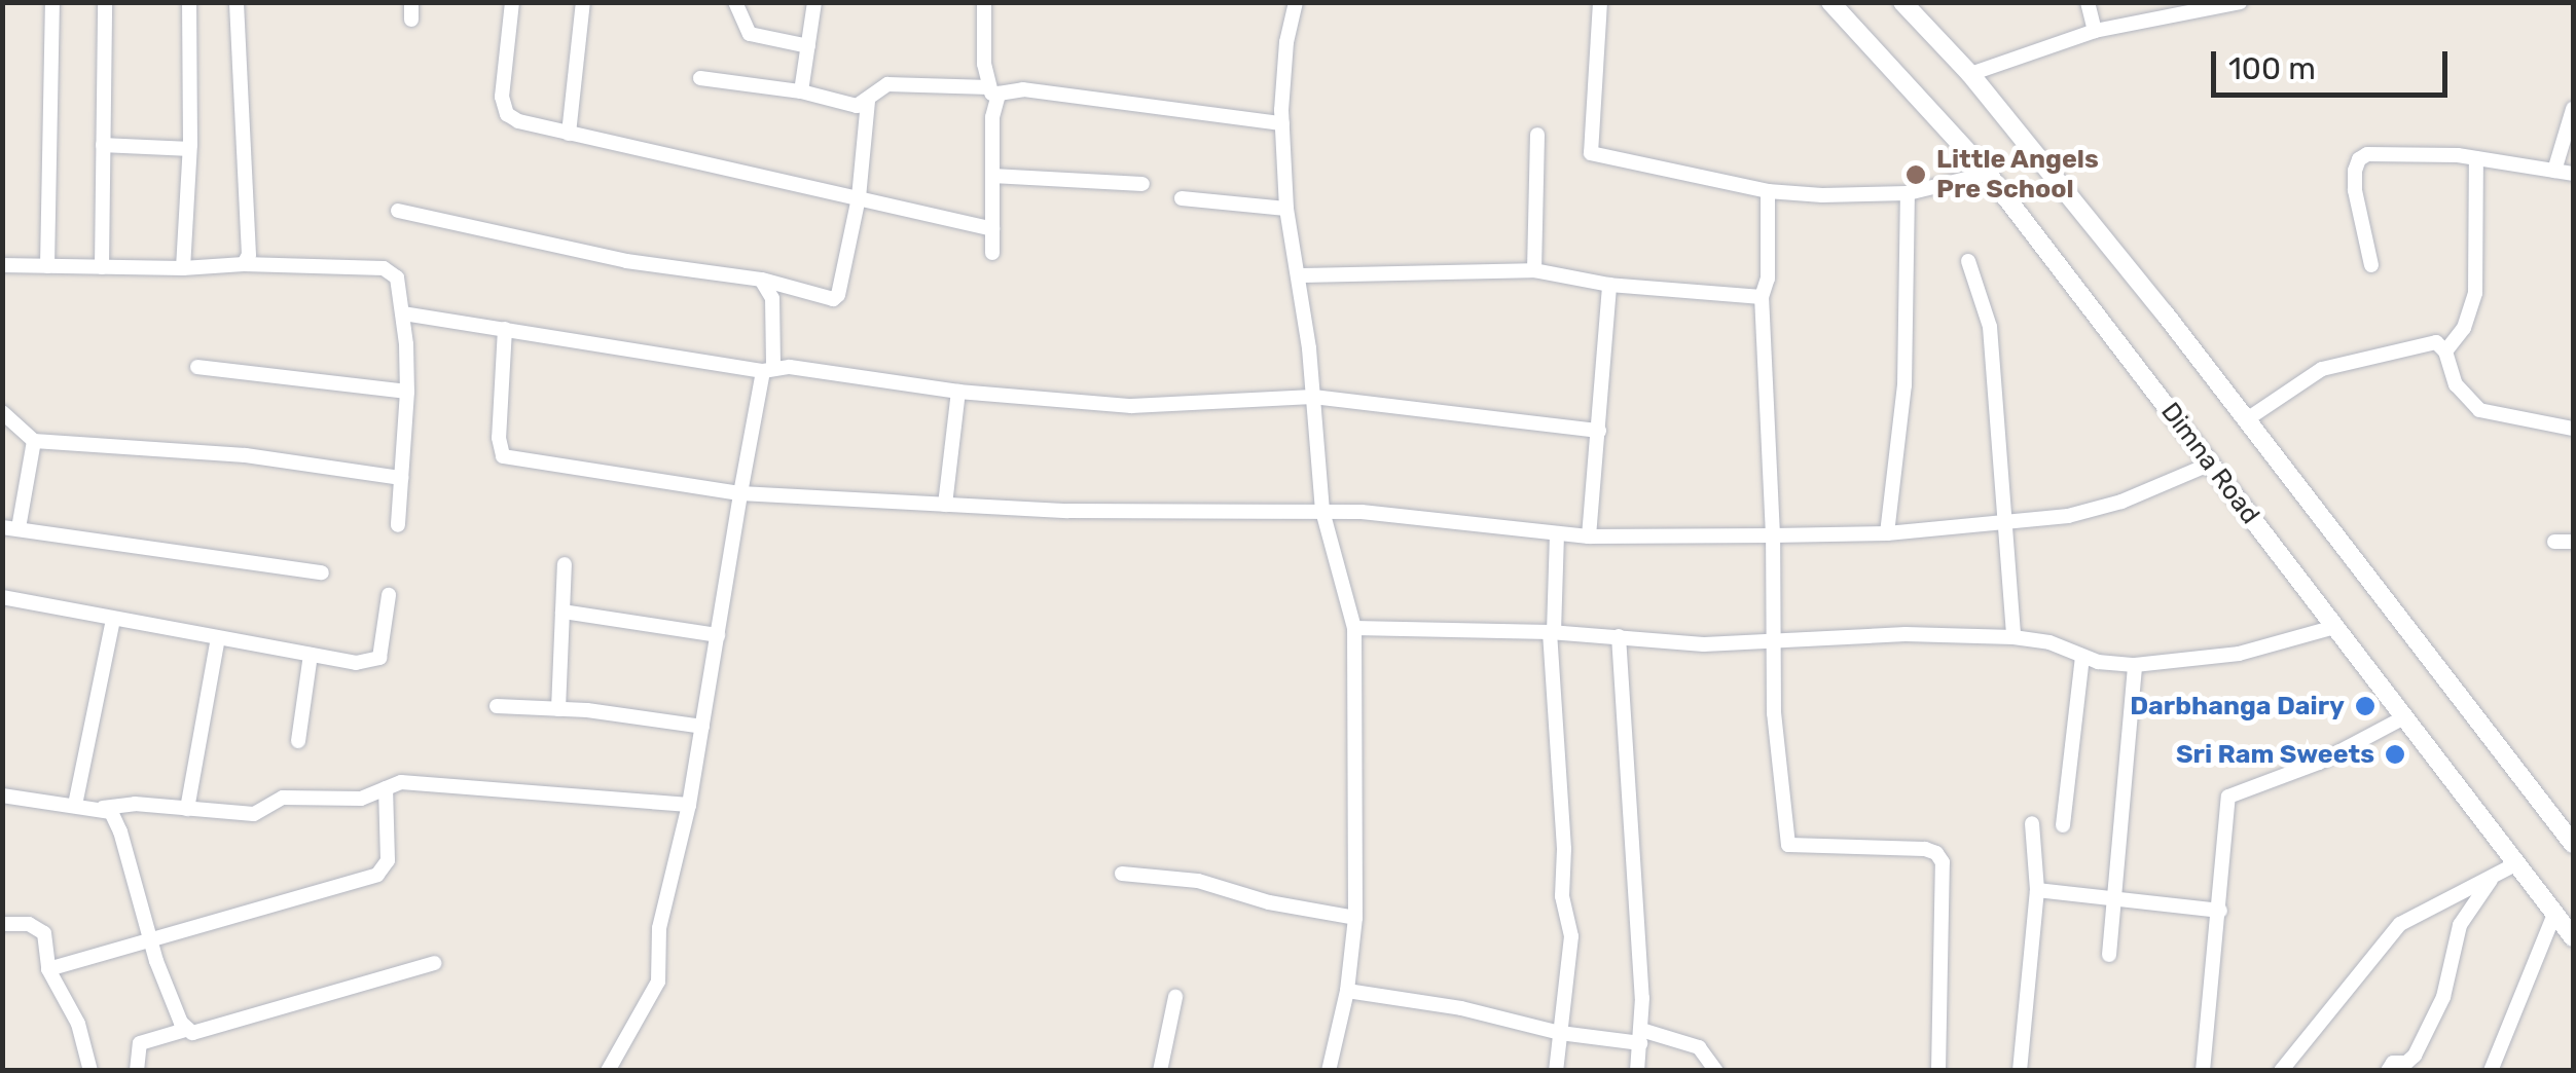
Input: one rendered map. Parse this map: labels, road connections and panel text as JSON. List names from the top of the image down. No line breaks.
{"streets":{"street":["Dimna Road"]},"places":["Little Angels Pre School","Darbhanga Dairy","Sri Ram Sweets"],"scale_bar":"100 m"}
